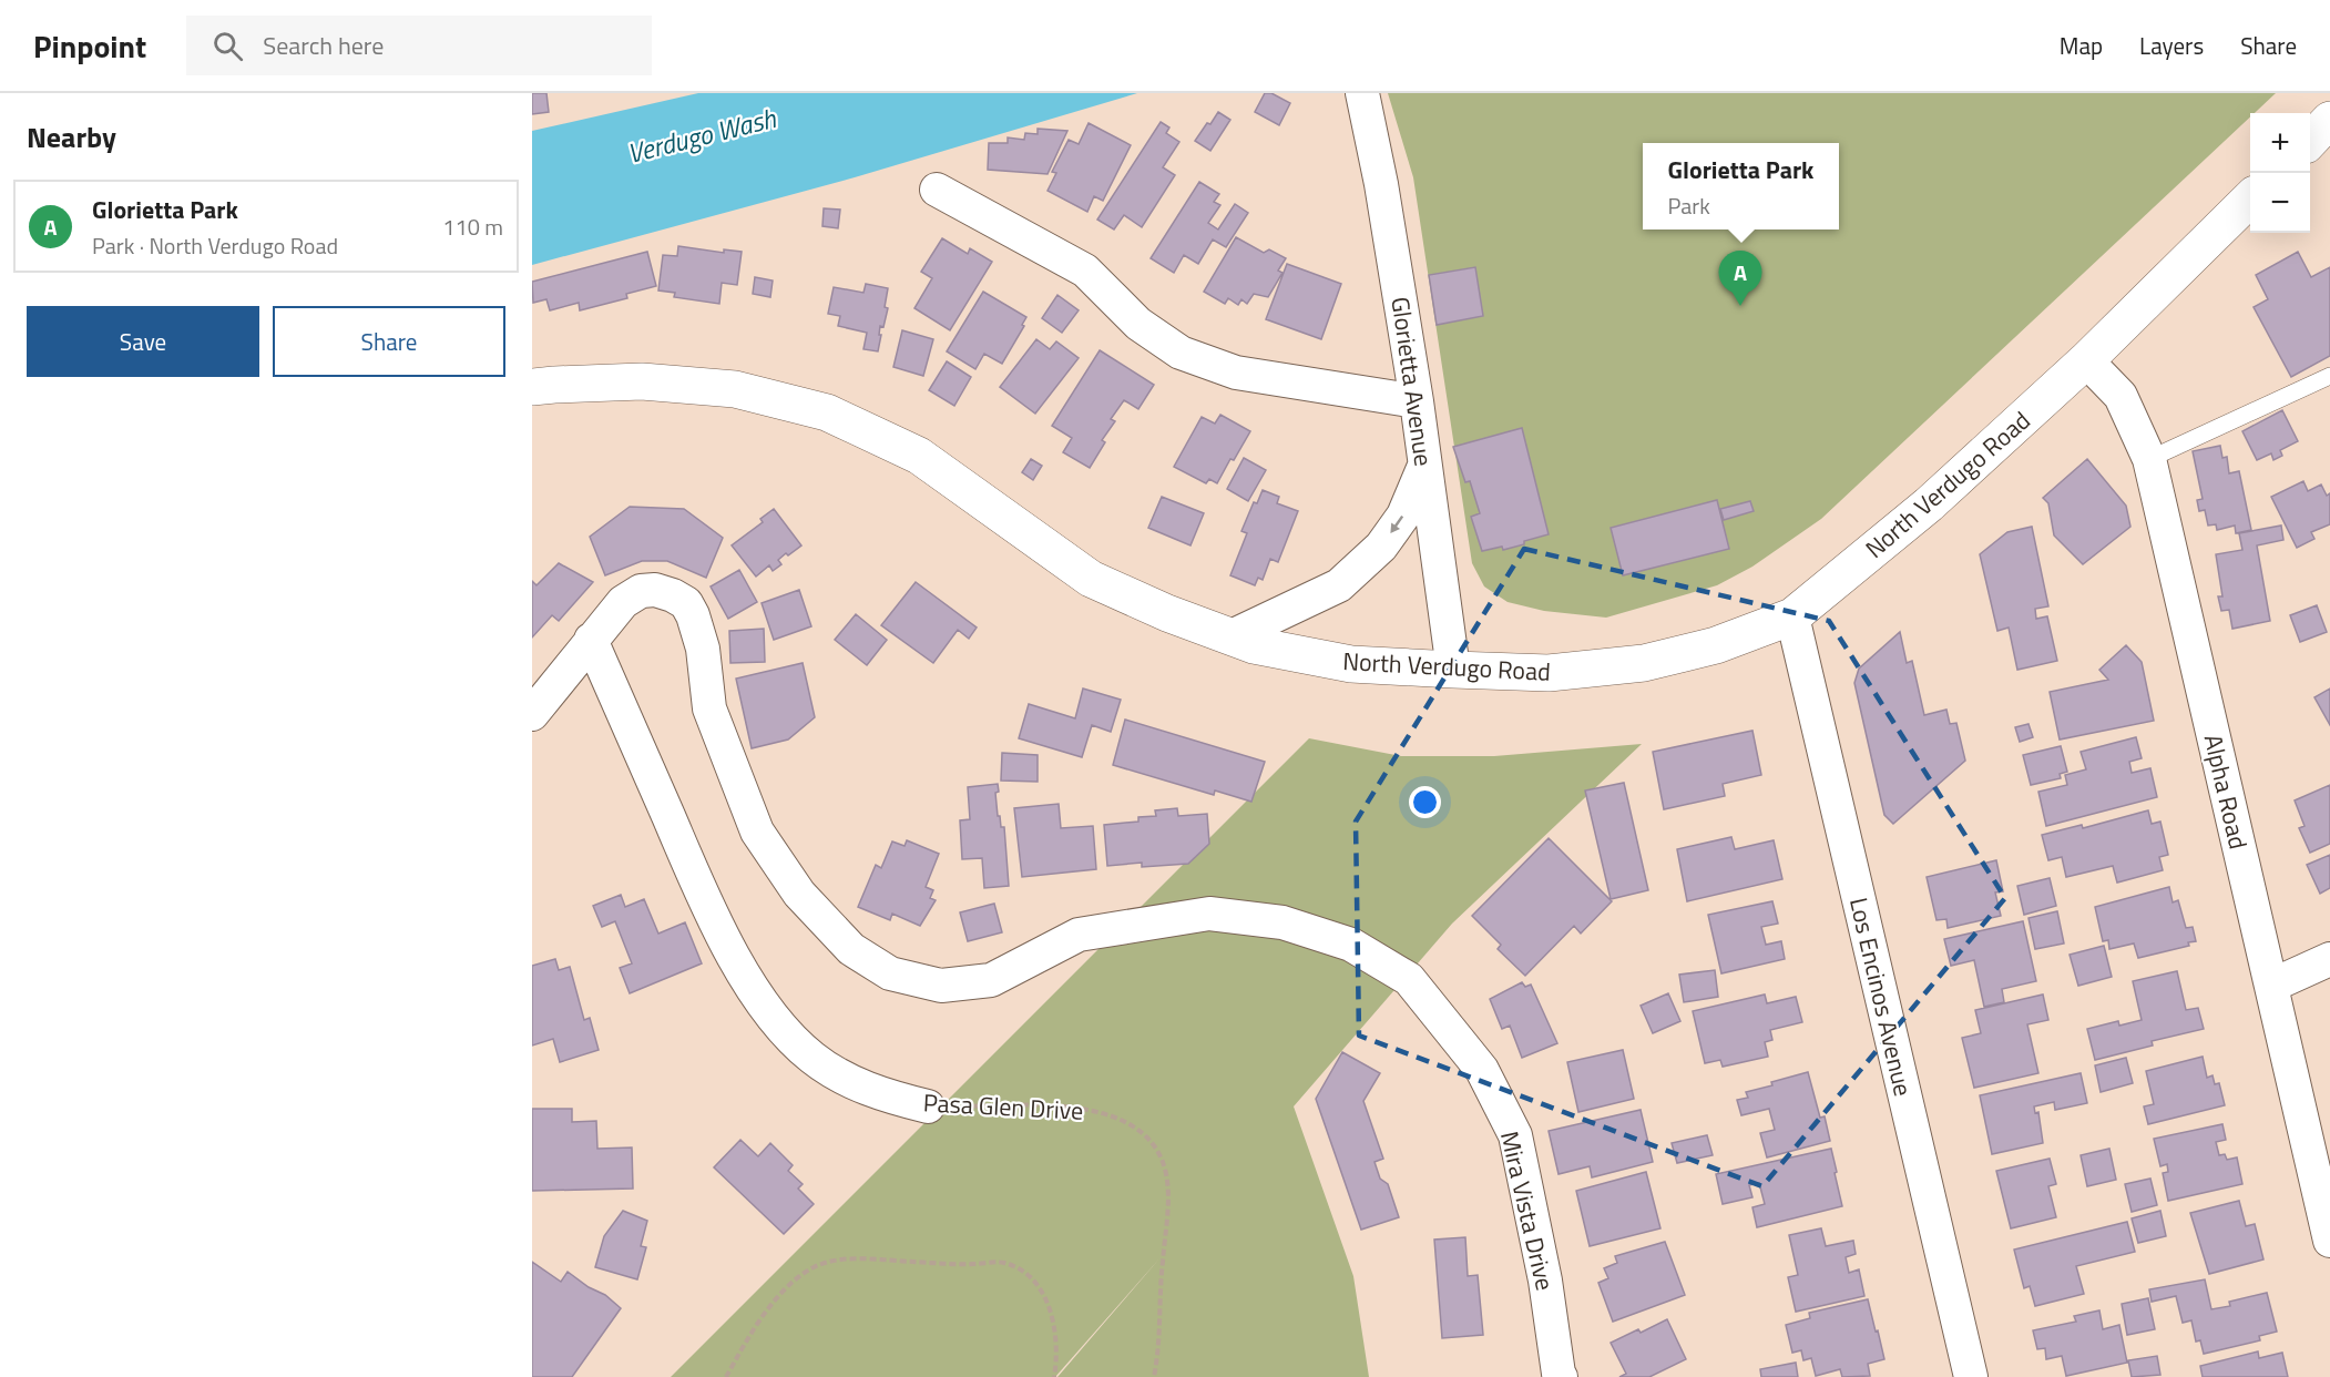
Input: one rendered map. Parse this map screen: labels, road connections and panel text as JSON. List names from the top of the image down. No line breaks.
{"streets":{"main road":["North Verdugo Road"],"street":["Glorietta Avenue","Alpha Road","Los Encinos Avenue","Pasa Glen Drive","Mira Vista Drive"]},"crossings":[["Glorietta Avenue","North Verdugo Road"],["North Verdugo Road","Alpha Road"],["North Verdugo Road","Los Encinos Avenue"],["Pasa Glen Drive","Mira Vista Drive"]],"water":["Verdugo Wash"],"page":{"header":"Pinpoint","search":"Search here","nav":["Map","Layers","Share"],"heading":"Nearby","map_buttons":["+","−"],"popup":["Glorietta Park","Park"],"list":[{"mark":"A","name":"Glorietta Park","note":"Park · North Verdugo Road","value":"110 m"}],"pins":"A","buttons":["Save","Share"]}}
